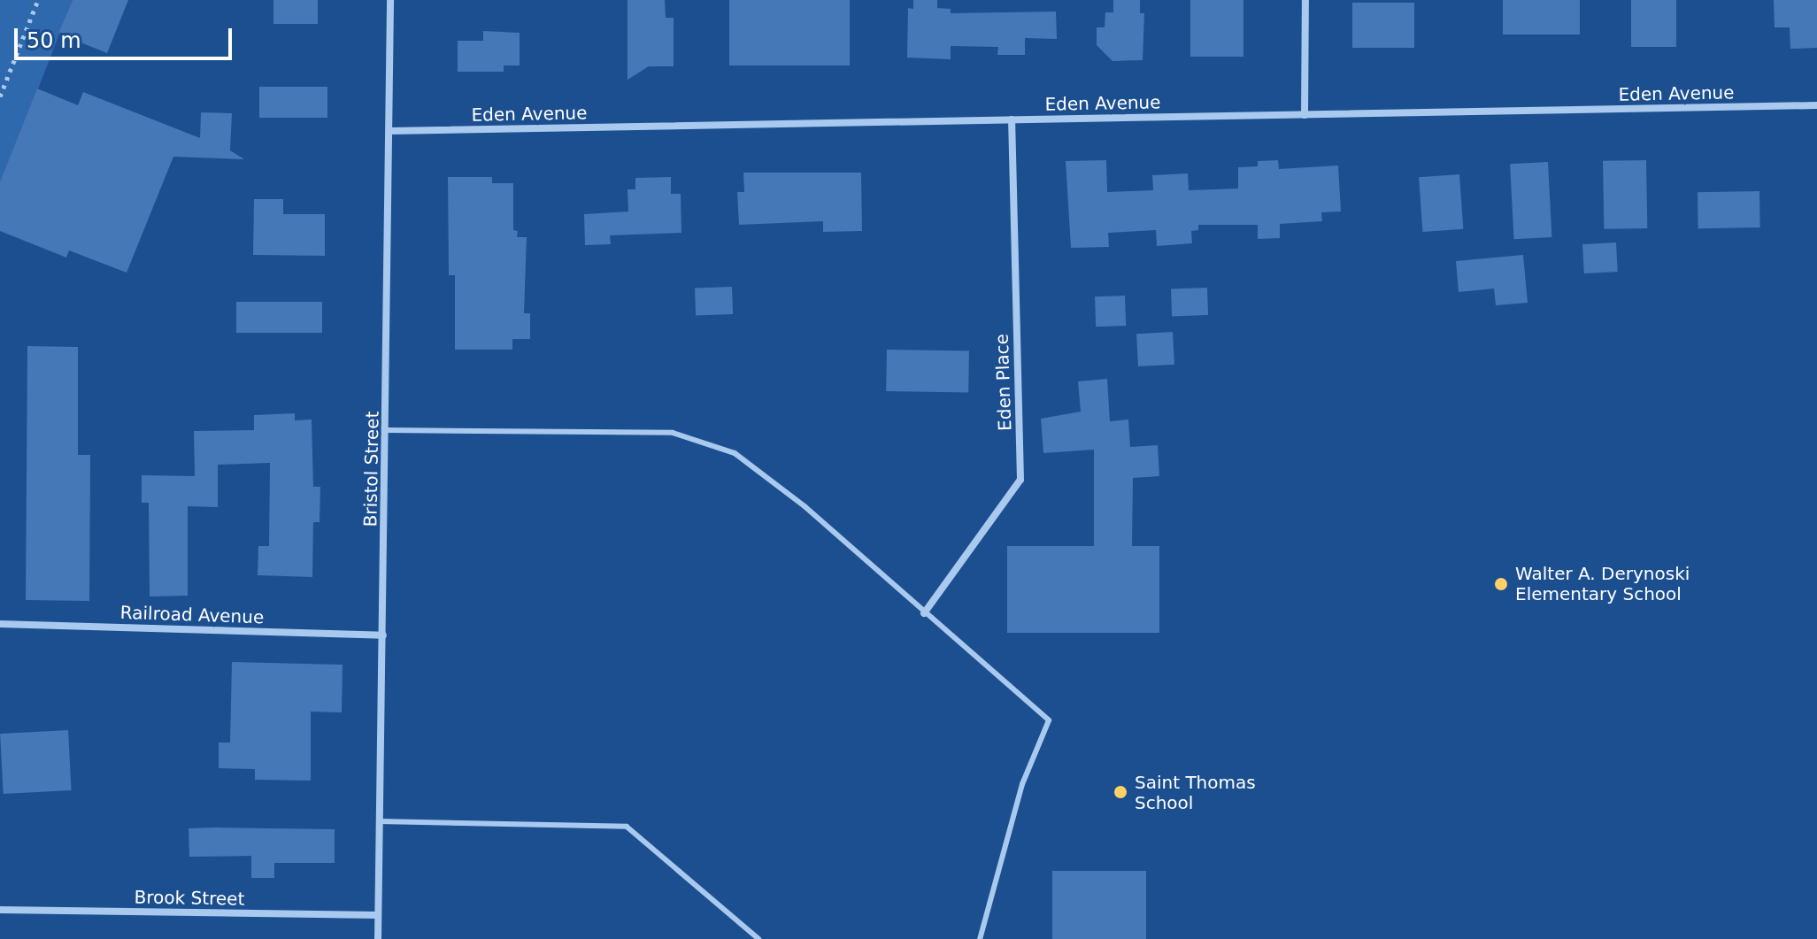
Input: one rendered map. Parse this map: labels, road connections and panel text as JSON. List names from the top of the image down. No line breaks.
{"streets":{"street":["Eden Avenue","Eden Place","Bristol Street","Railroad Avenue","Brook Street"]},"crossings":[["Eden Avenue","Eden Place"],["Eden Avenue","Bristol Street"],["Bristol Street","Railroad Avenue"],["Bristol Street","Brook Street"]],"places":["Walter A. Derynoski Elementary School","Saint Thomas School"],"scale_bar":"50 m"}
